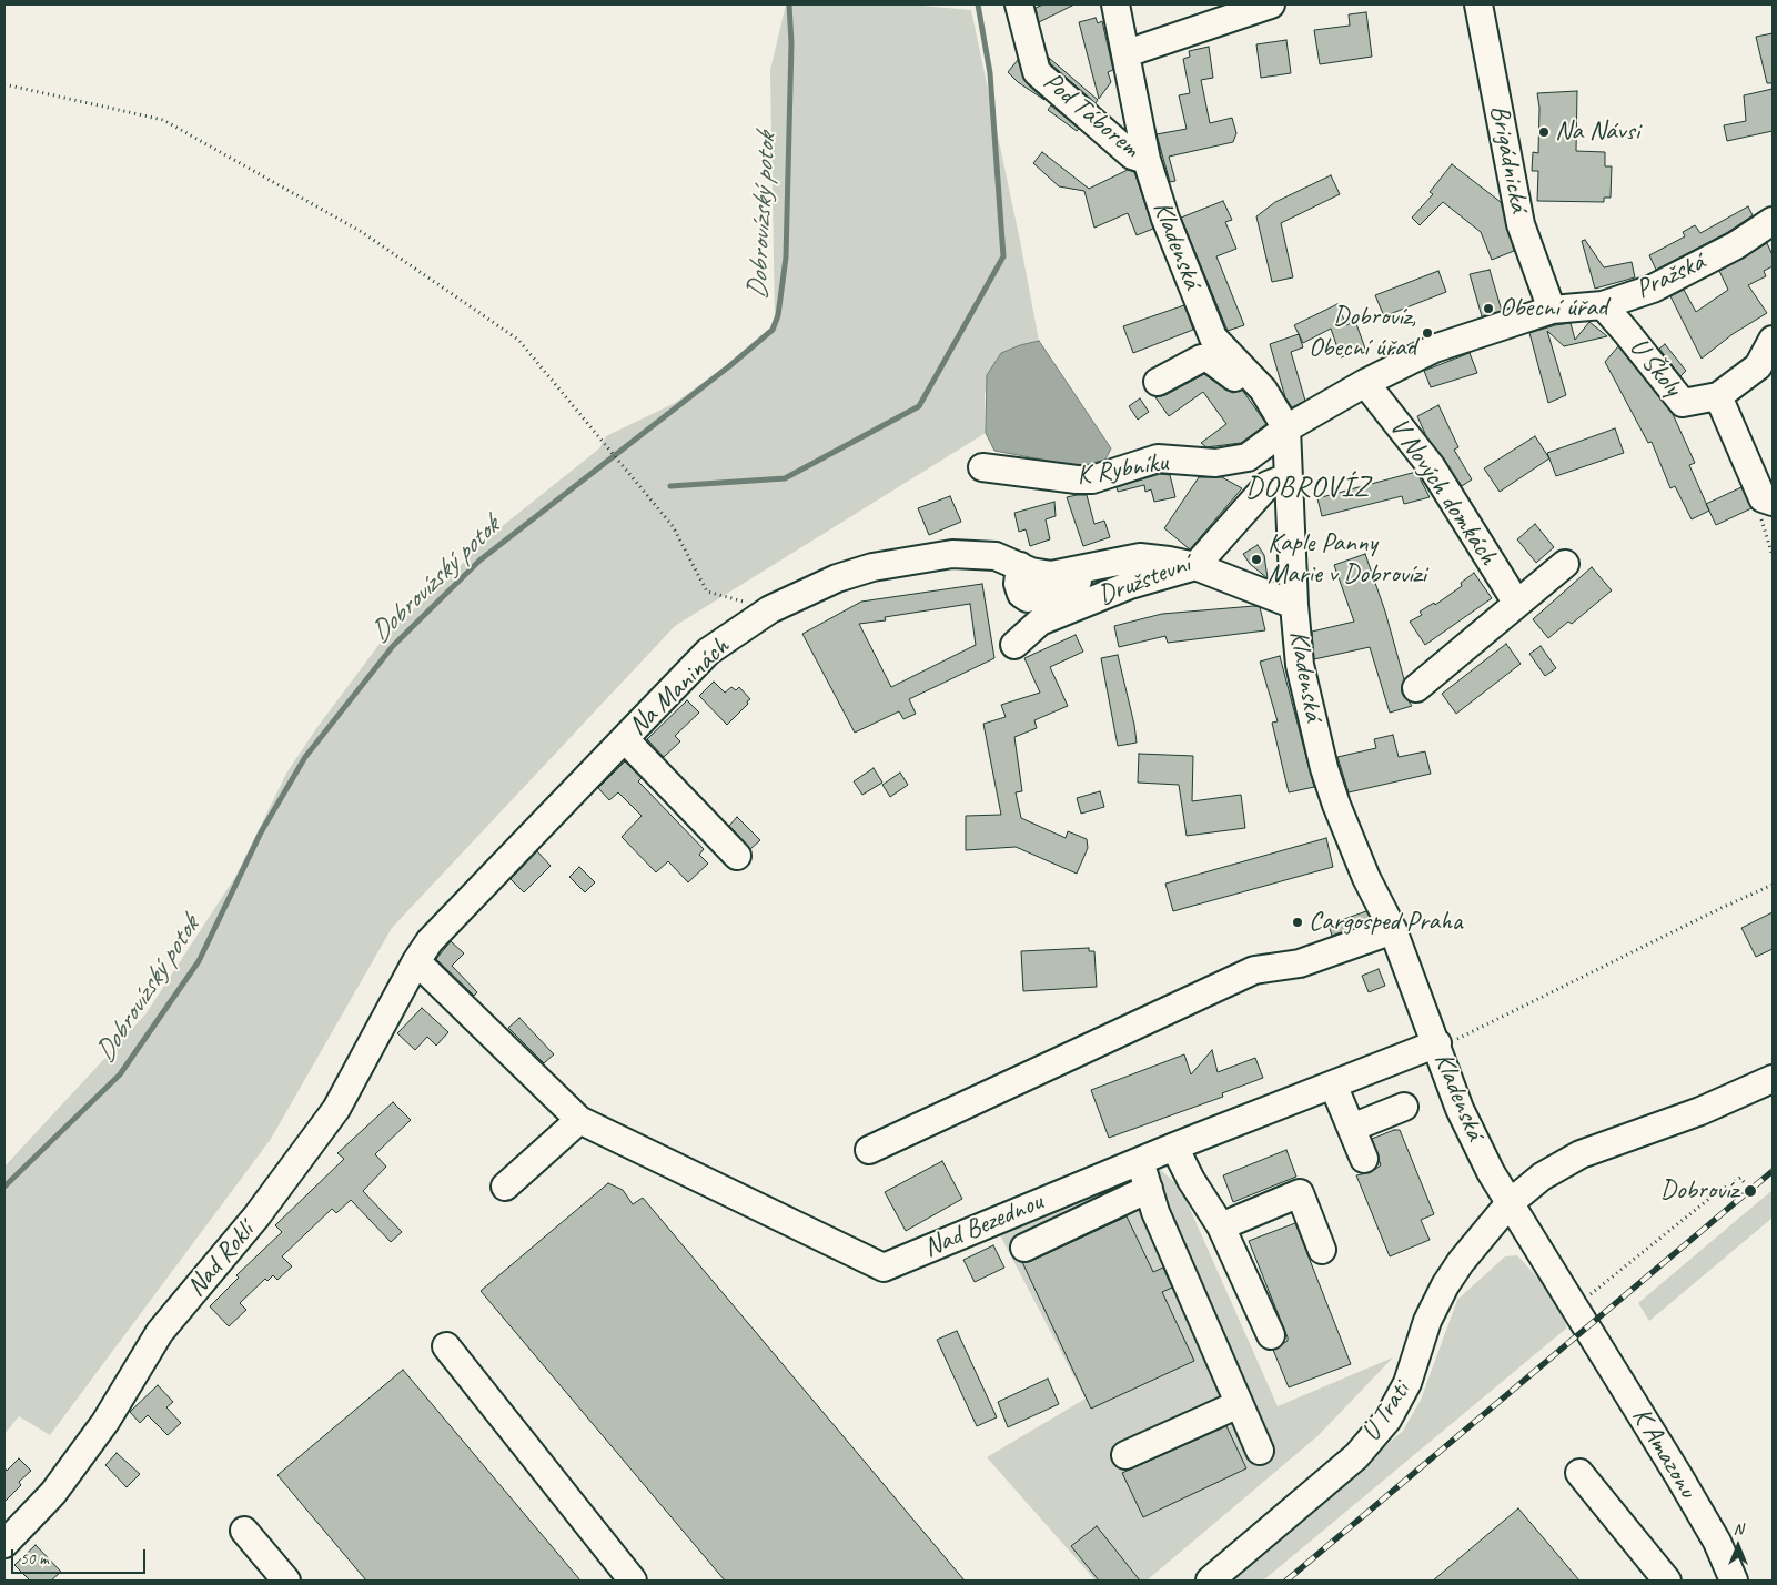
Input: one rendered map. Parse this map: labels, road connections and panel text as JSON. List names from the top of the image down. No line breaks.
{"streets":{"street":["Pod Táborem","Brigádnická","Kladenská","Pražská","U Školy","K Rybníku","V Nových domkách","Družstevní","Na Maninách","Nad Bezednou","Nad Roklí","U Trati","K Amazonu"]},"crossings":[["Pod Táborem","Kladenská"],["Brigádnická","Pražská"],["Kladenská","Pražská"],["Kladenská","K Rybníku"],["Kladenská","Družstevní"],["Kladenská","Na Maninách"],["Kladenská","Nad Bezednou"],["Kladenská","U Trati"],["Kladenská","K Amazonu"],["Pražská","U Školy"],["Pražská","K Rybníku"],["Pražská","V Nových domkách"],["Družstevní","Na Maninách"],["Na Maninách","Nad Bezednou"],["Na Maninách","Nad Roklí"],["Nad Bezednou","Nad Roklí"]],"districts":["DOBROVÍZ"],"water":["Dobrovízský potok"],"places":["Na Návsi","Obecní úřad","Dobrovíz, Obecní úřad","Kaple Panny Marie v Dobrovízi","Cargosped Praha","Dobrovíz"],"scale_bar":"50 m","north":"top"}
